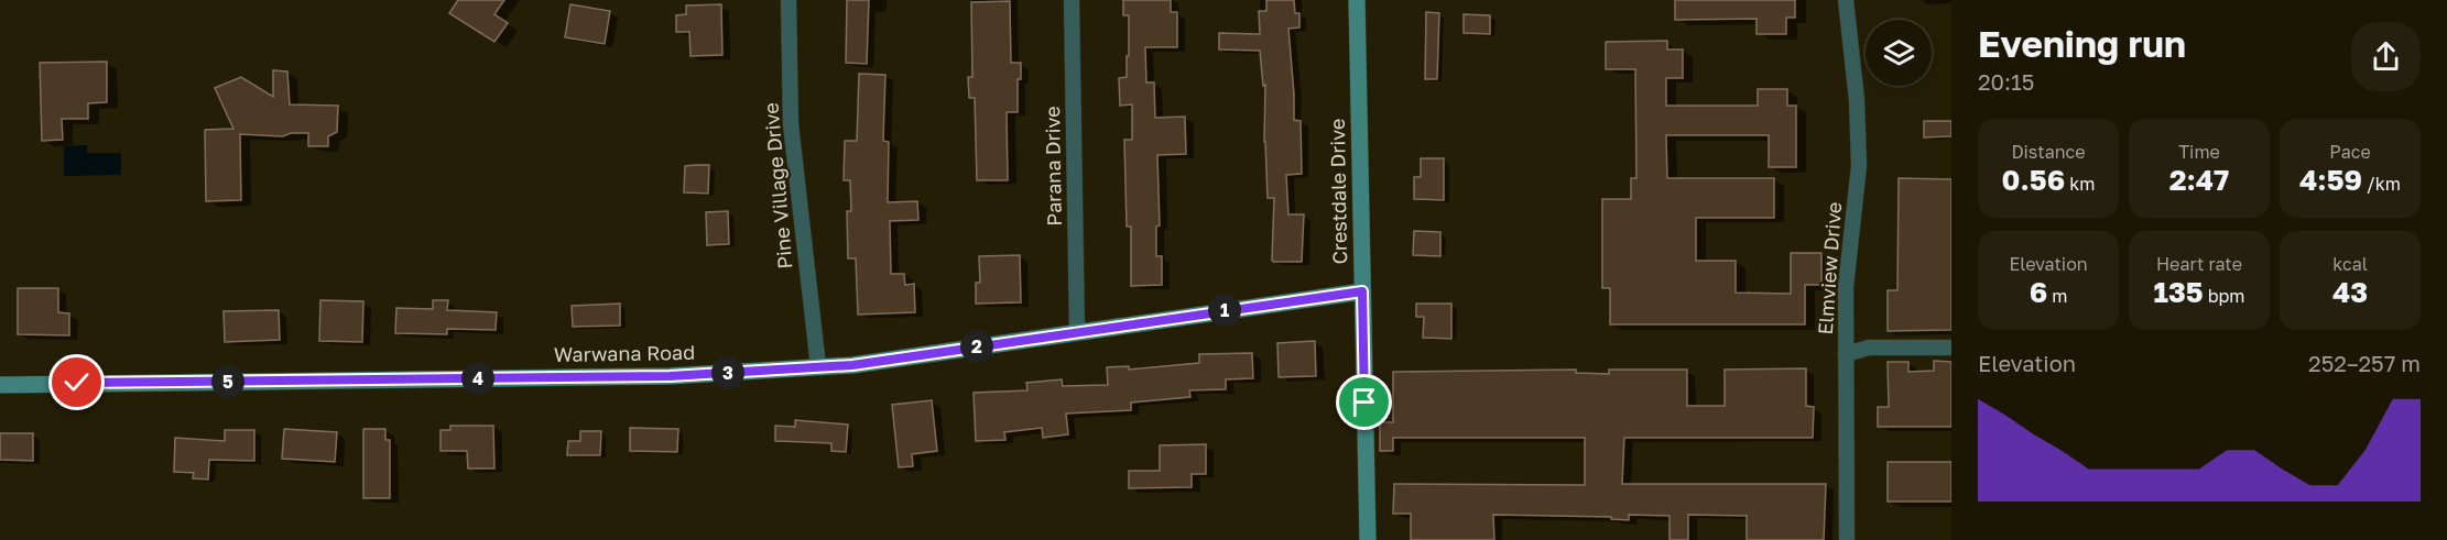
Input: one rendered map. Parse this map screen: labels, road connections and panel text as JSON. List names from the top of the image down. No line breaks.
{"streets":{"street":["Parana Drive","Pine Village Drive","Crestdale Drive","Elmview Drive","Warwana Road"]},"crossings":[["Parana Drive","Warwana Road"],["Pine Village Drive","Warwana Road"],["Crestdale Drive","Warwana Road"]],"page":{"heading":["Evening run","20:15"],"stats":[["Distance","0.56 km"],["Time","2:47"],["Pace","4:59 /km"],["Elevation","6 m"],["Heart rate","135 bpm"],["kcal","43"]],"pins":["1","2","3","4","5"],"chart":["Elevation","252–257 m"]}}
